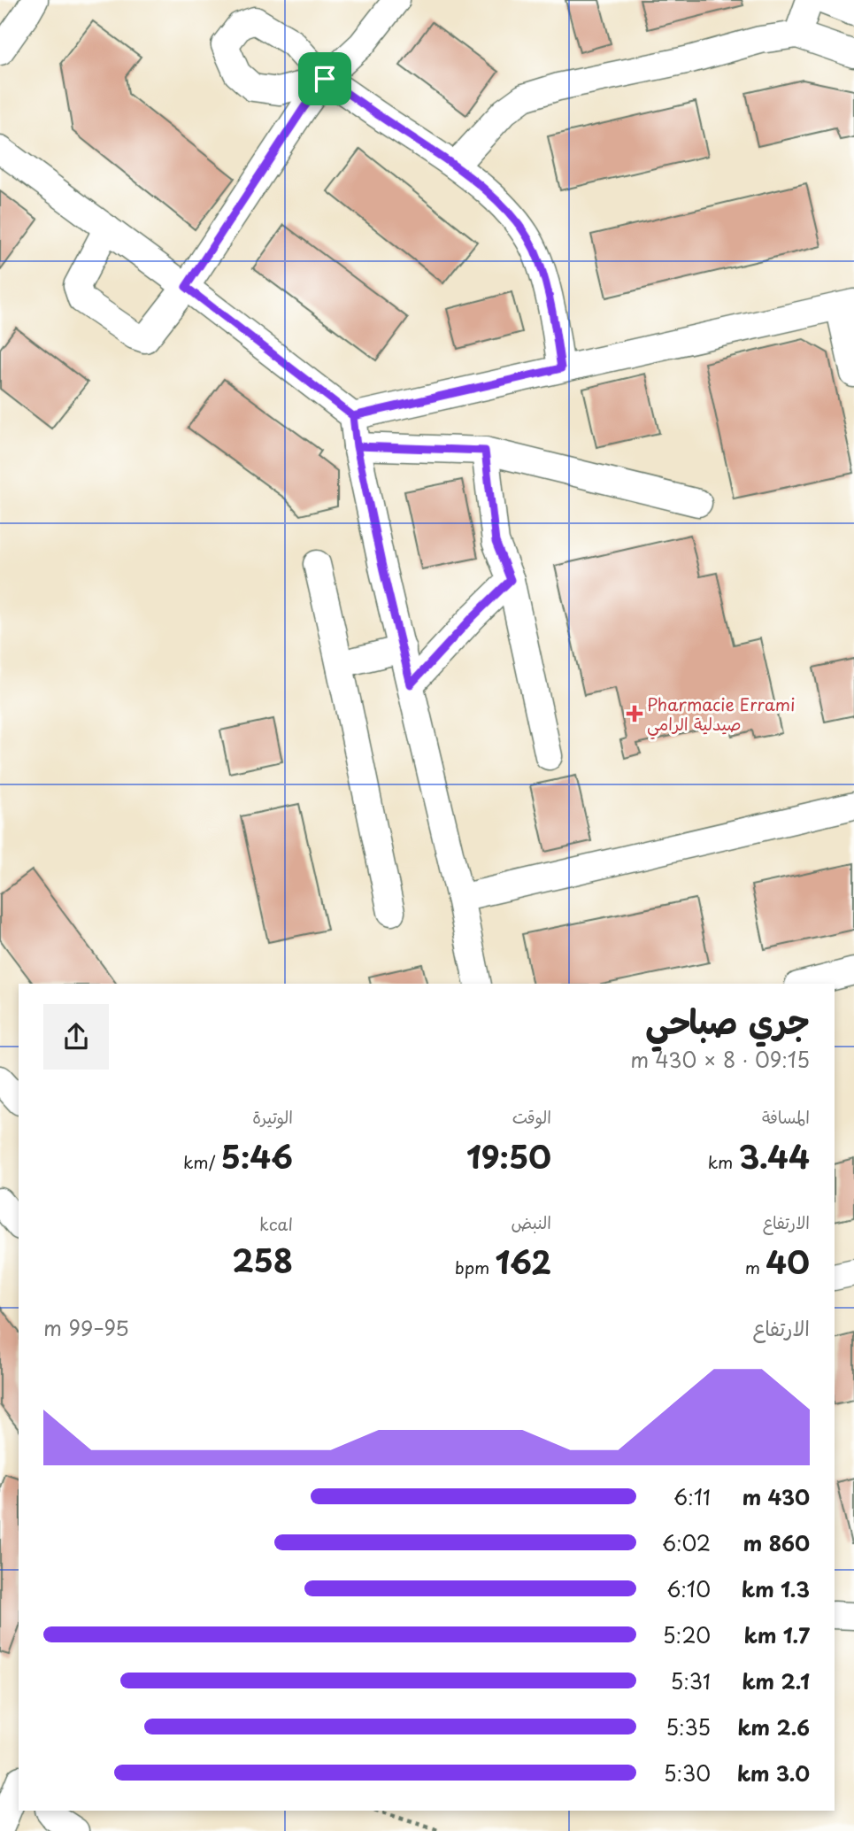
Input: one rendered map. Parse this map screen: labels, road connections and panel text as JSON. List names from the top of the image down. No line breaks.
{"places":{"health":["Pharmacie Errami صيدلية الرامي"]},"page":{"heading":["جري صباحي","09:15 · 8 × 430 m"],"stats":[["المسافة","3.44 km"],["الوقت","19:50"],["الوتيرة","5:46 /km"],["الارتفاع","40 m"],["النبض","162 bpm"],["kcal","258"]],"chart":["الارتفاع","95–99 m"],"list":[{"name":"430 m","note":"6:11"},{"name":"860 m","note":"6:02"},{"name":"1.3 km","note":"6:10"},{"name":"1.7 km","note":"5:20"},{"name":"2.1 km","note":"5:31"},{"name":"2.6 km","note":"5:35"},{"name":"3.0 km","note":"5:30"}]}}
